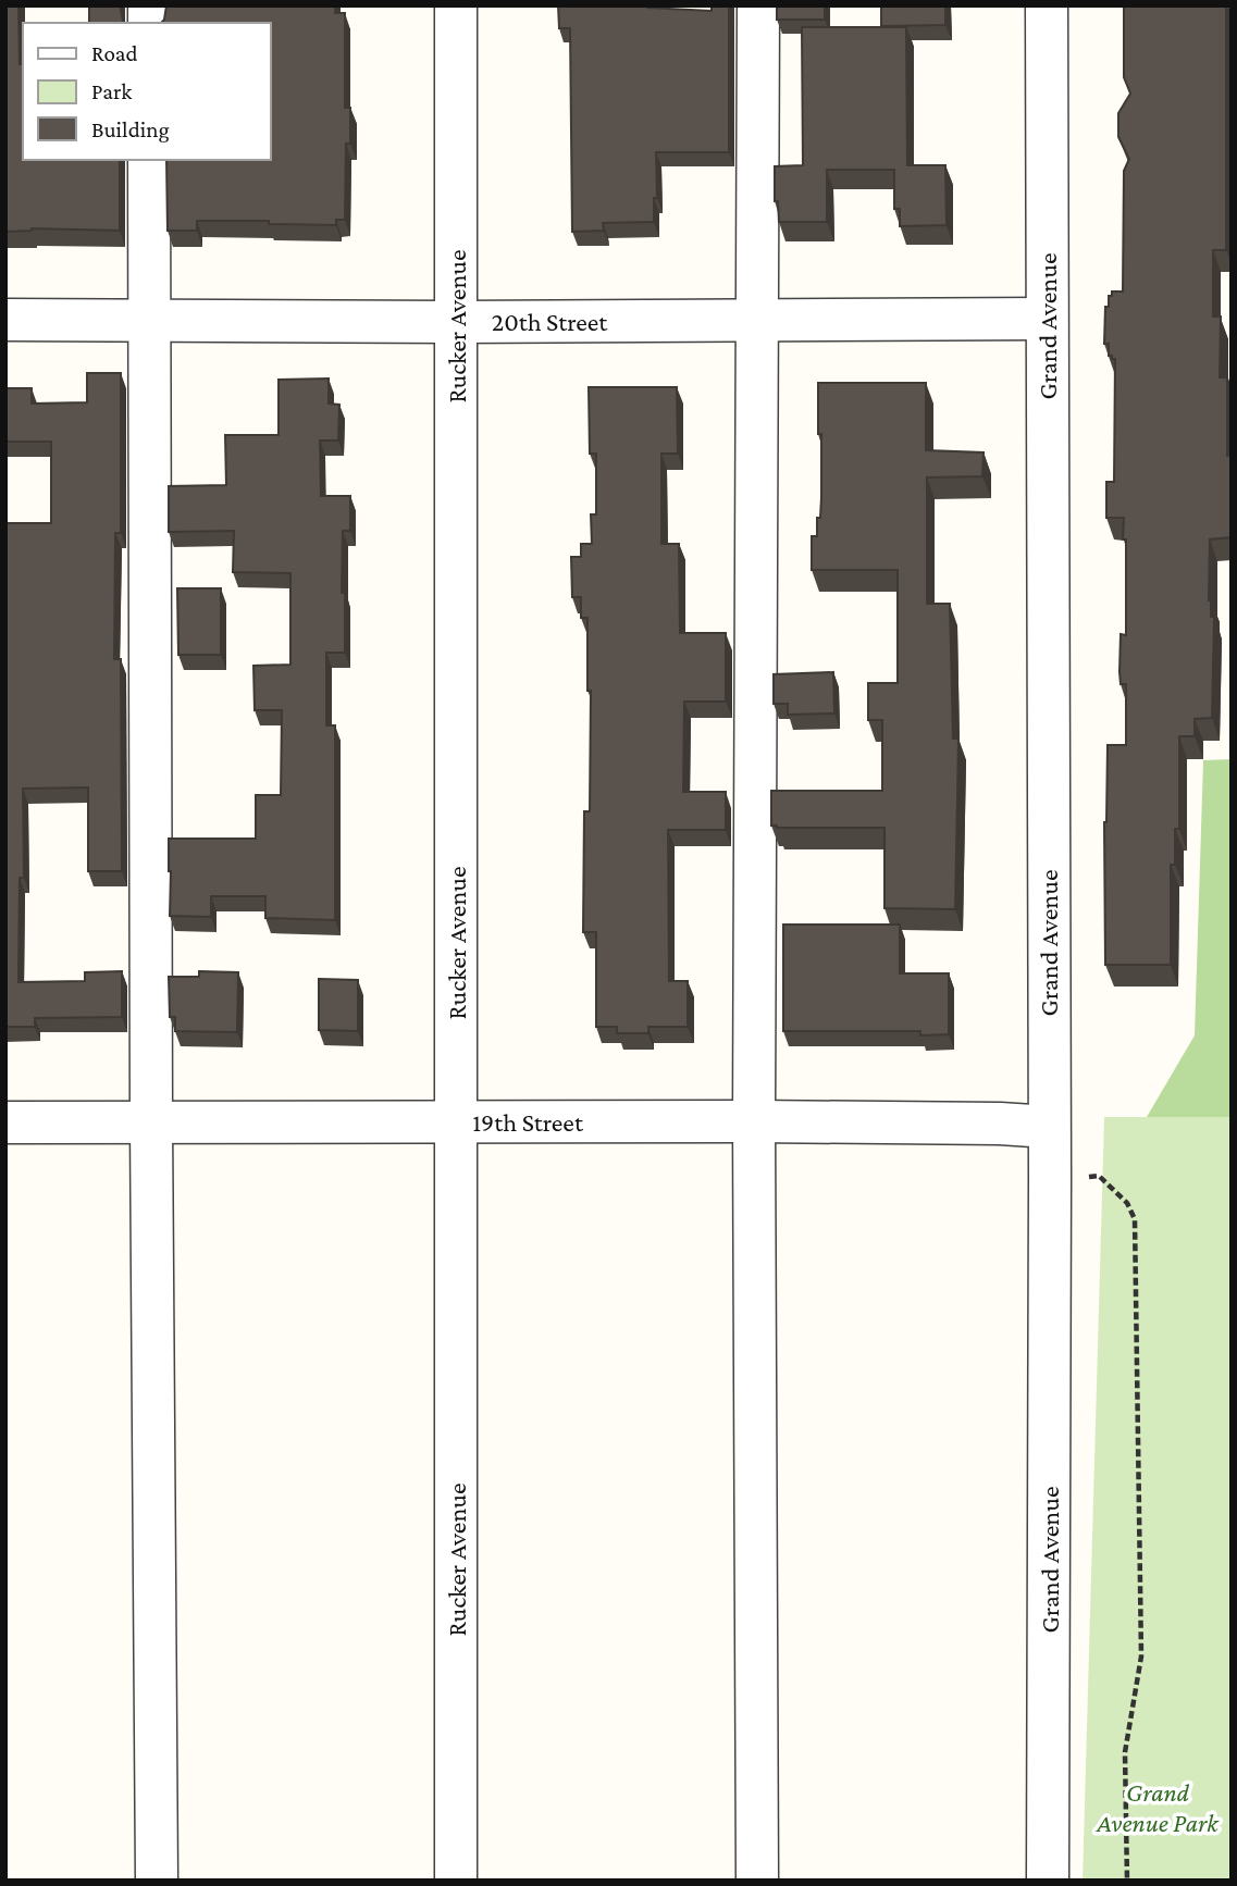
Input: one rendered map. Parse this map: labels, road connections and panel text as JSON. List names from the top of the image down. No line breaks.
{"streets":{"street":["20th Street","Rucker Avenue","Grand Avenue","19th Street"]},"crossings":[["20th Street","Rucker Avenue"],["20th Street","Grand Avenue"],["Rucker Avenue","19th Street"],["Grand Avenue","19th Street"]],"parks":["Grand Avenue Park"],"legend":["Road","Park","Building"]}
